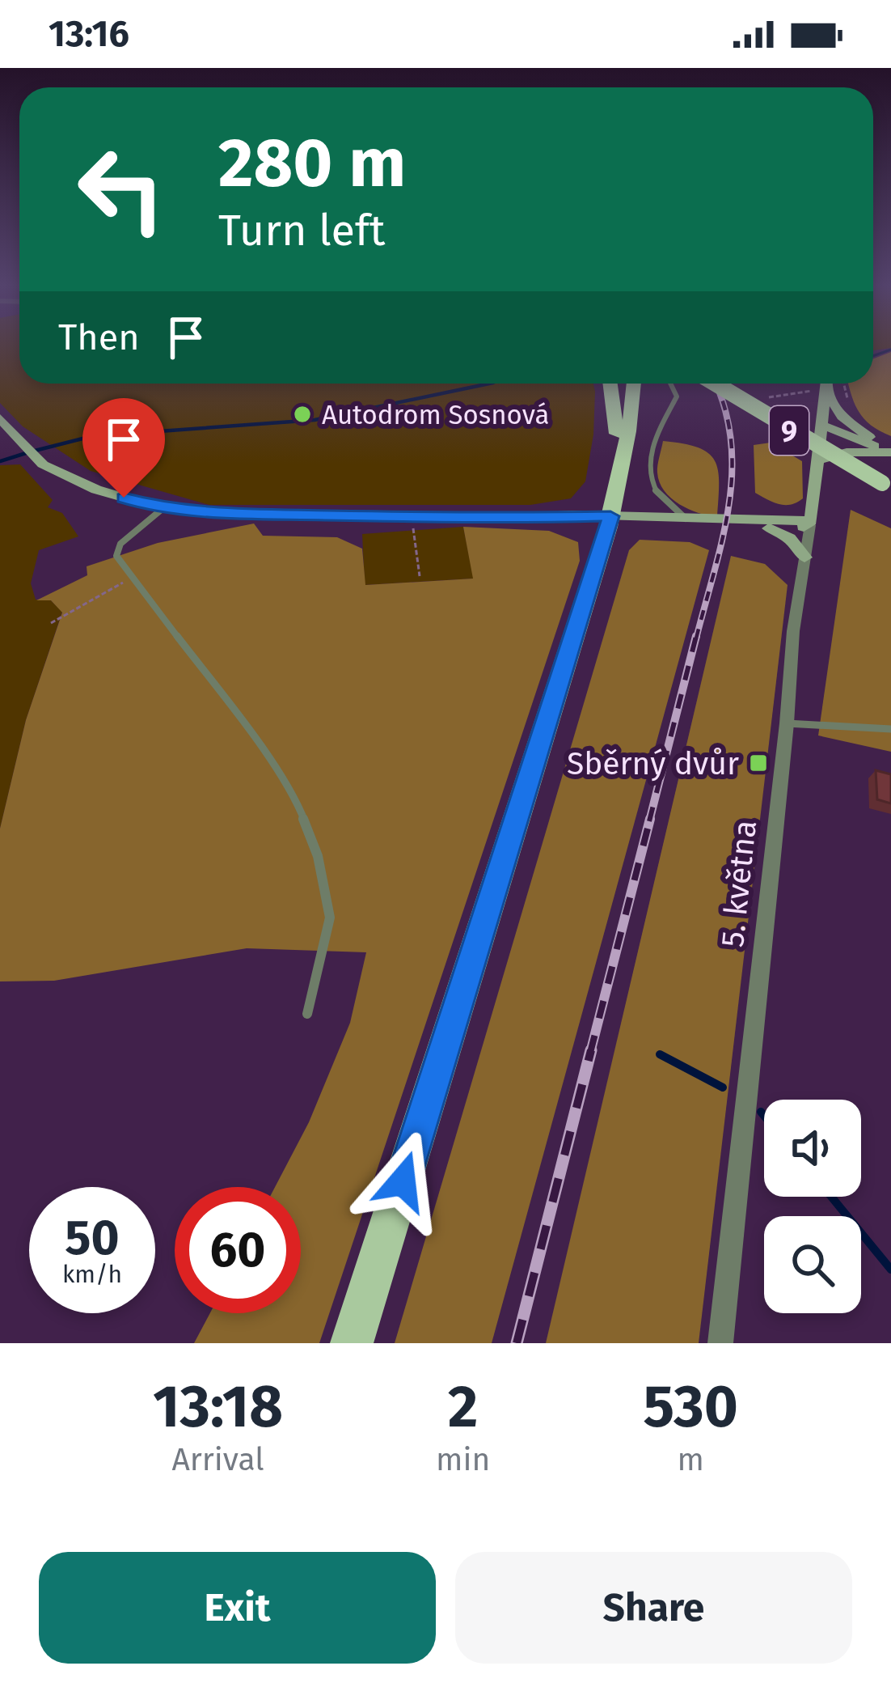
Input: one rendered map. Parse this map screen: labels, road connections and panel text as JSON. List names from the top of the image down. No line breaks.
{"streets":{"main road":["9"],"street":["5. května"]},"places":{"other":["Autodrom Sosnová"],"transit":["Sběrný dvůr"]},"page":{"status":"13:16","turn":["280 m","Turn left"],"then":"Then","speed":"50 km/h","limit":"60","eta":["13:18","Arrival","2","min","530","m"],"buttons":["Exit","Share"]}}
